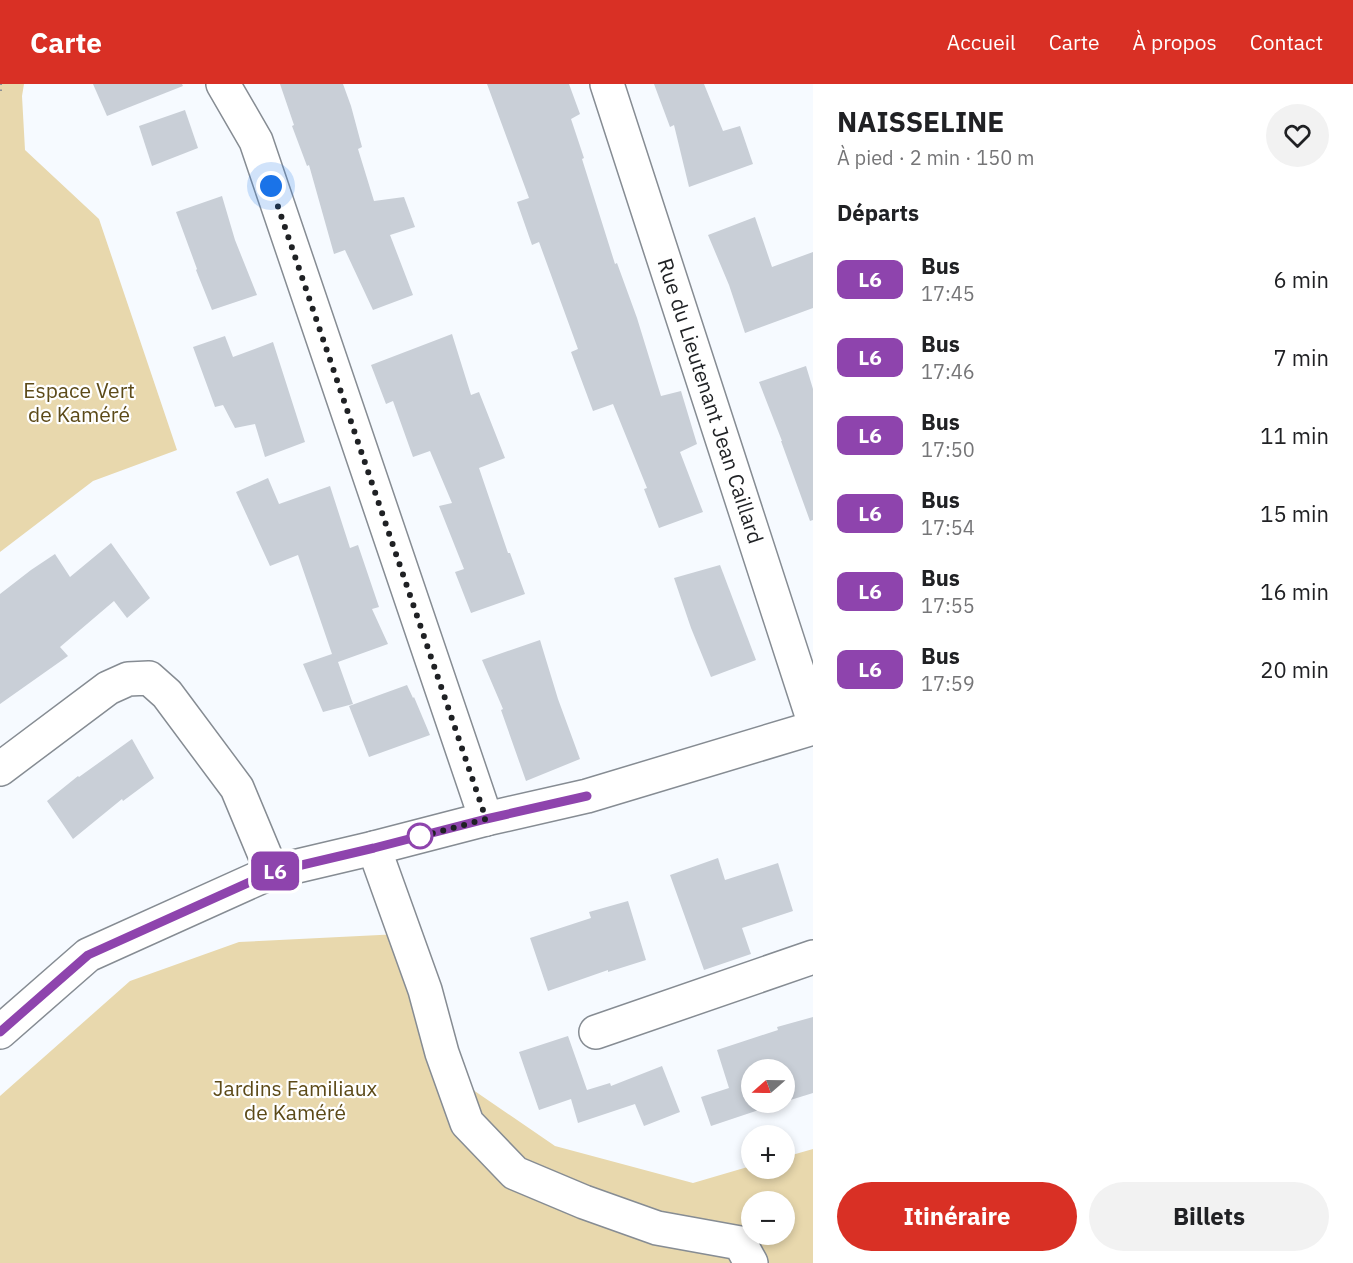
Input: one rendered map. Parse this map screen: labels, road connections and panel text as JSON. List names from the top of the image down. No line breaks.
{"streets":{"street":["Rue du Lieutenant Jean Caillard"]},"parks":["Espace Vert de Kaméré","Jardins Familiaux de Kaméré"],"lines":["bus line L6"],"north":"left","page":{"header":"Carte","nav":["Accueil","Carte","À propos","Contact"],"on_map":"L6","heading":[["NAISSELINE","À pied · 2 min · 150 m"],"Départs"],"list":[{"mark":"L6","name":"Bus","note":"17:45","value":"6 min"},{"mark":"L6","name":"Bus","note":"17:46","value":"7 min"},{"mark":"L6","name":"Bus","note":"17:50","value":"11 min"},{"mark":"L6","name":"Bus","note":"17:54","value":"15 min"},{"mark":"L6","name":"Bus","note":"17:55","value":"16 min"},{"mark":"L6","name":"Bus","note":"17:59","value":"20 min"}],"map_buttons":["+","−"],"buttons":["Itinéraire","Billets"]}}
